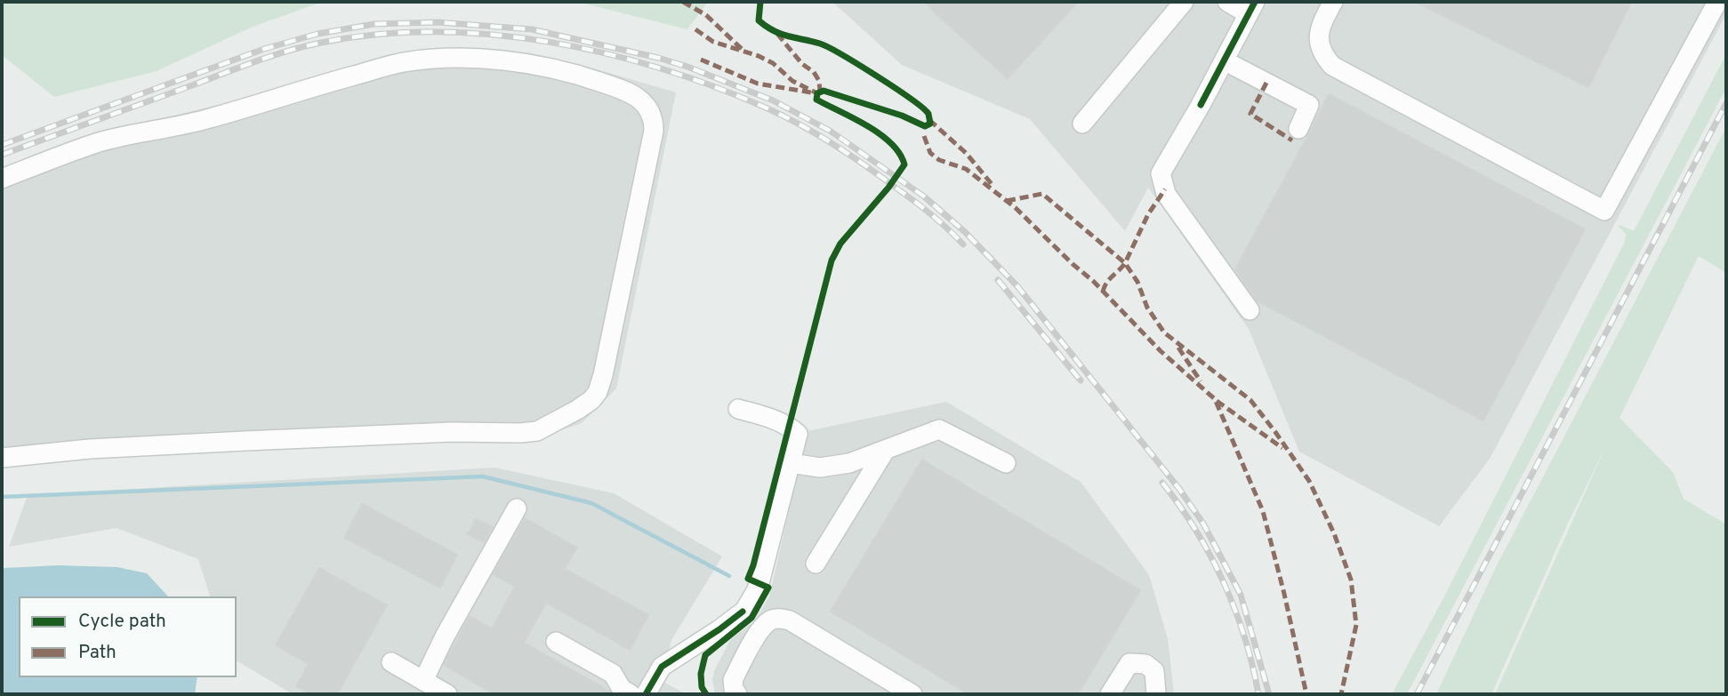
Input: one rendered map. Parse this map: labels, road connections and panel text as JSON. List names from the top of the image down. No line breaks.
{"legend":["Cycle path","Path"]}
